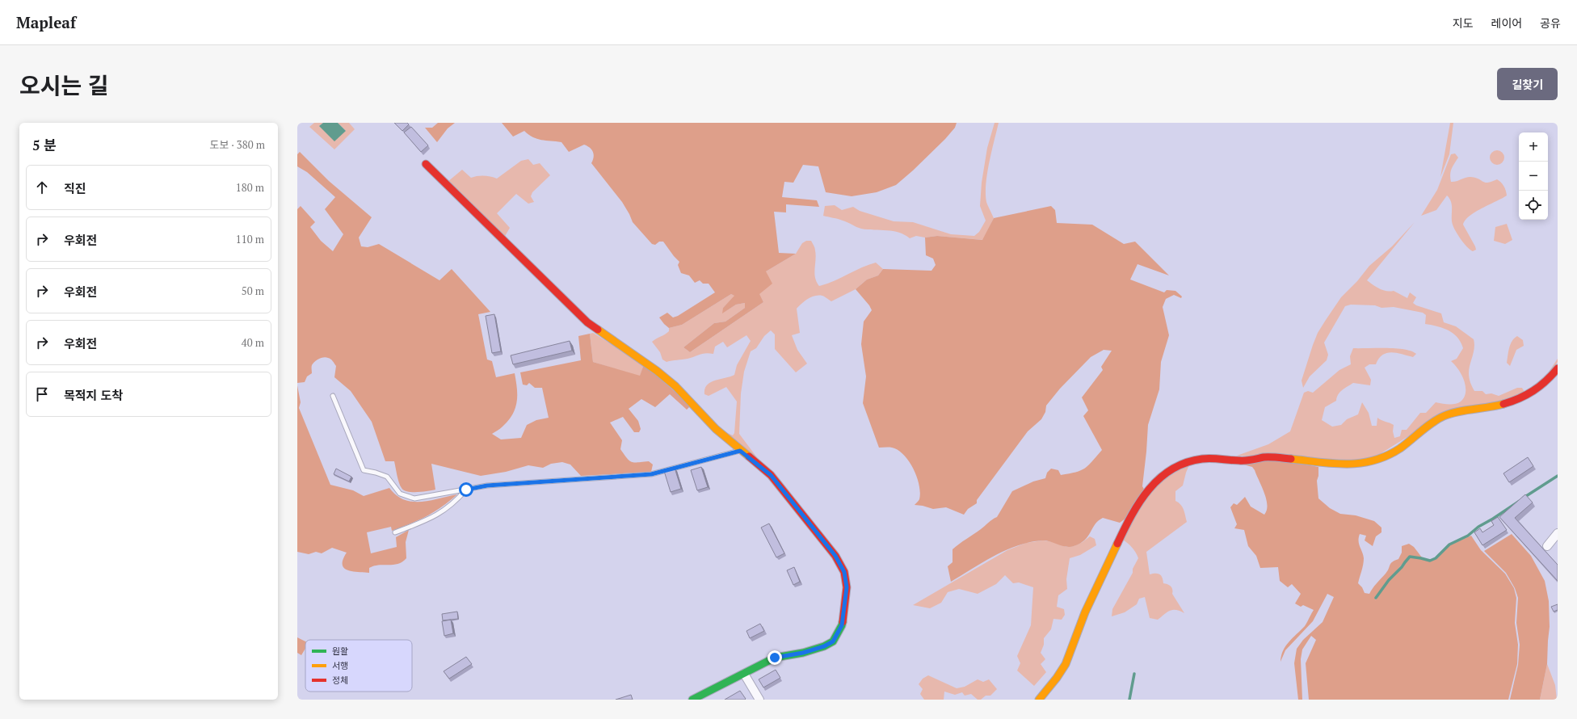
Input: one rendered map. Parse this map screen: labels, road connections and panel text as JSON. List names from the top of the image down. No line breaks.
{"legend":["원활","서행","정체"],"page":{"header":"Mapleaf","nav":["지도","레이어","공유"],"title":"오시는 길","buttons":"길찾기","heading":["5 분","도보 · 380 m"],"map_buttons":["+","−"],"list":[["직진","180 m"],["우회전","110 m"],["우회전","50 m"],["우회전","40 m"],"목적지 도착"]}}
